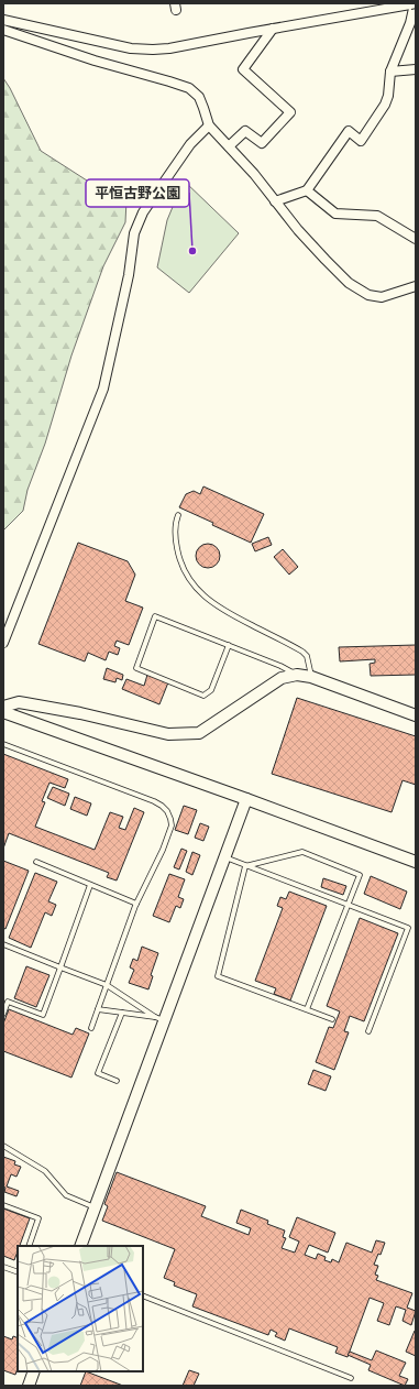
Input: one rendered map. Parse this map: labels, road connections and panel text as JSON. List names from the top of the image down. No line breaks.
{"places":["平恒古野公園"]}
